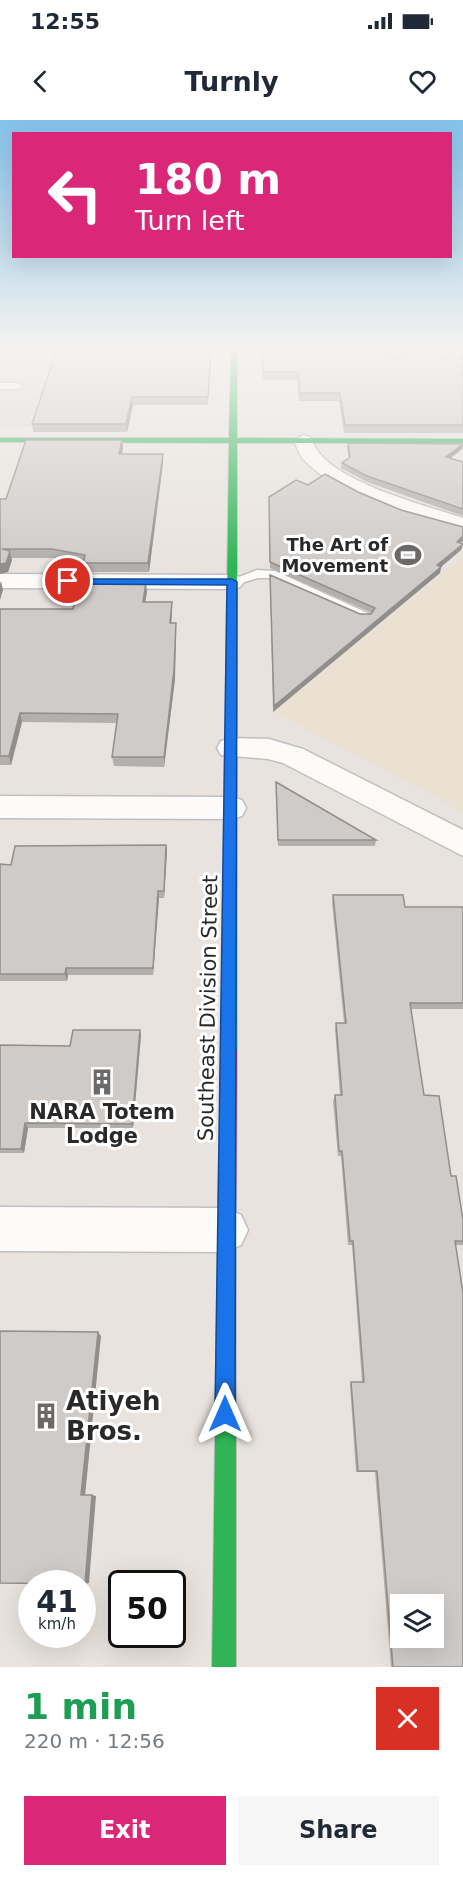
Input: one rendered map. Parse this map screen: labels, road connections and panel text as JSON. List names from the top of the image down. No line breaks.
{"streets":{"main road":["Southeast Division Street"]},"places":{"sports":["The Art of Movement"],"building":["NARA Totem Lodge","Atiyeh Bros."]},"page":{"status":"12:55","header":"Turnly","turn":["180 m","Turn left"],"speed":"41 km/h","limit":"50","heading":["1 min","220 m · 12:56"],"buttons":["Exit","Share"]}}
